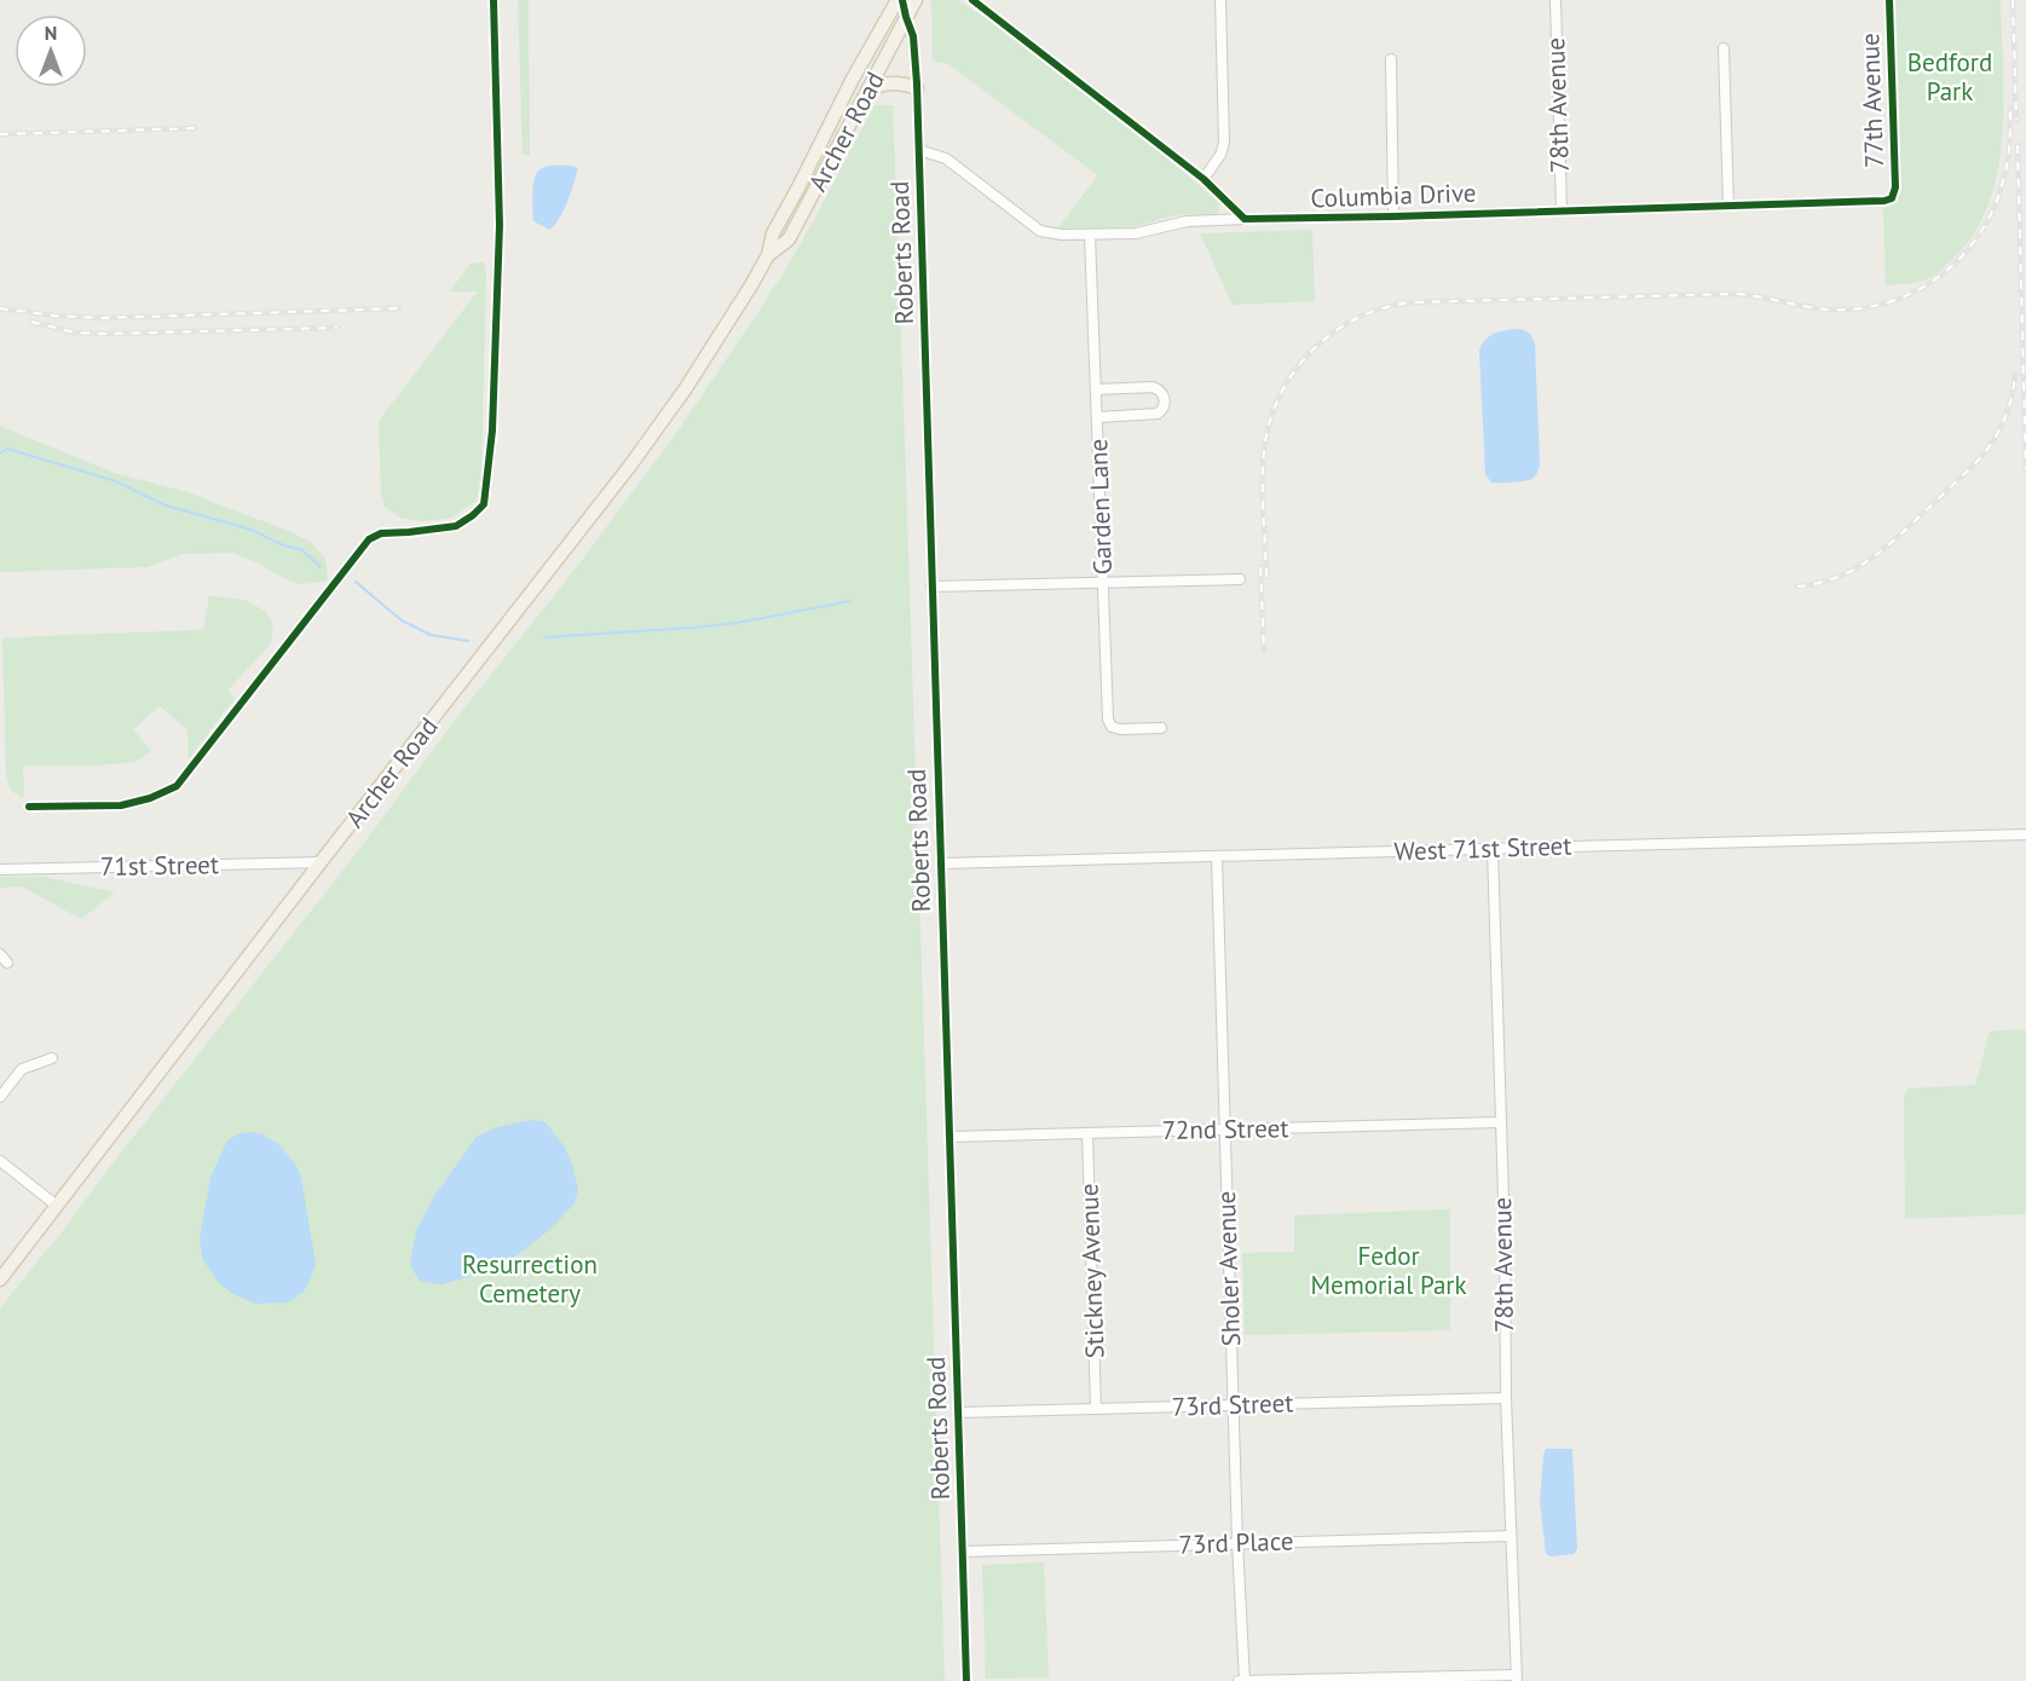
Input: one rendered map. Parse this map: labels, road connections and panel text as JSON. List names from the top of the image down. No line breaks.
{"streets":{"main road":["Archer Road"],"street":["77th Avenue","78th Avenue","Columbia Drive","Roberts Road","Garden Lane","West 71st Street","71st Street","72nd Street","Sholer Avenue","Stickney Avenue","73rd Street","73rd Place"]},"crossings":[["77th Avenue","Columbia Drive"],["78th Avenue","Columbia Drive"],["78th Avenue","West 71st Street"],["78th Avenue","72nd Street"],["78th Avenue","73rd Street"],["78th Avenue","73rd Place"],["Archer Road","Roberts Road"],["Archer Road","71st Street"],["Roberts Road","West 71st Street"],["Roberts Road","72nd Street"],["Roberts Road","73rd Street"],["Roberts Road","73rd Place"],["West 71st Street","Sholer Avenue"],["72nd Street","Sholer Avenue"],["72nd Street","Stickney Avenue"],["Sholer Avenue","73rd Street"],["Sholer Avenue","73rd Place"],["Stickney Avenue","73rd Street"]],"parks":["Bedford Park","Fedor Memorial Park","Resurrection Cemetery"],"north":"top"}
